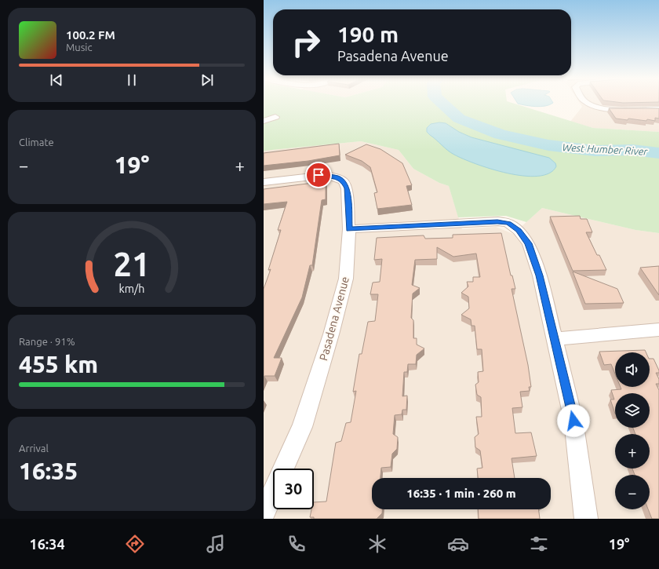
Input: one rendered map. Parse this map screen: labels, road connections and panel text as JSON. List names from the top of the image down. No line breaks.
{"streets":{"street":["Pasadena Avenue"]},"water":["West Humber River"],"page":{"turn":["190 m","Pasadena Avenue"],"song":["100.2 FM","Music"],"tile":["Climate",["Range · 91%","455 km"],["Arrival","16:35"]],"heat":["−","19°","+"],"map_buttons":["+","−"],"limit":"30","trip":"16:35 · 1 min · 260 m","tabs":["16:34","19°"],"gauge":["21","km/h"]}}
